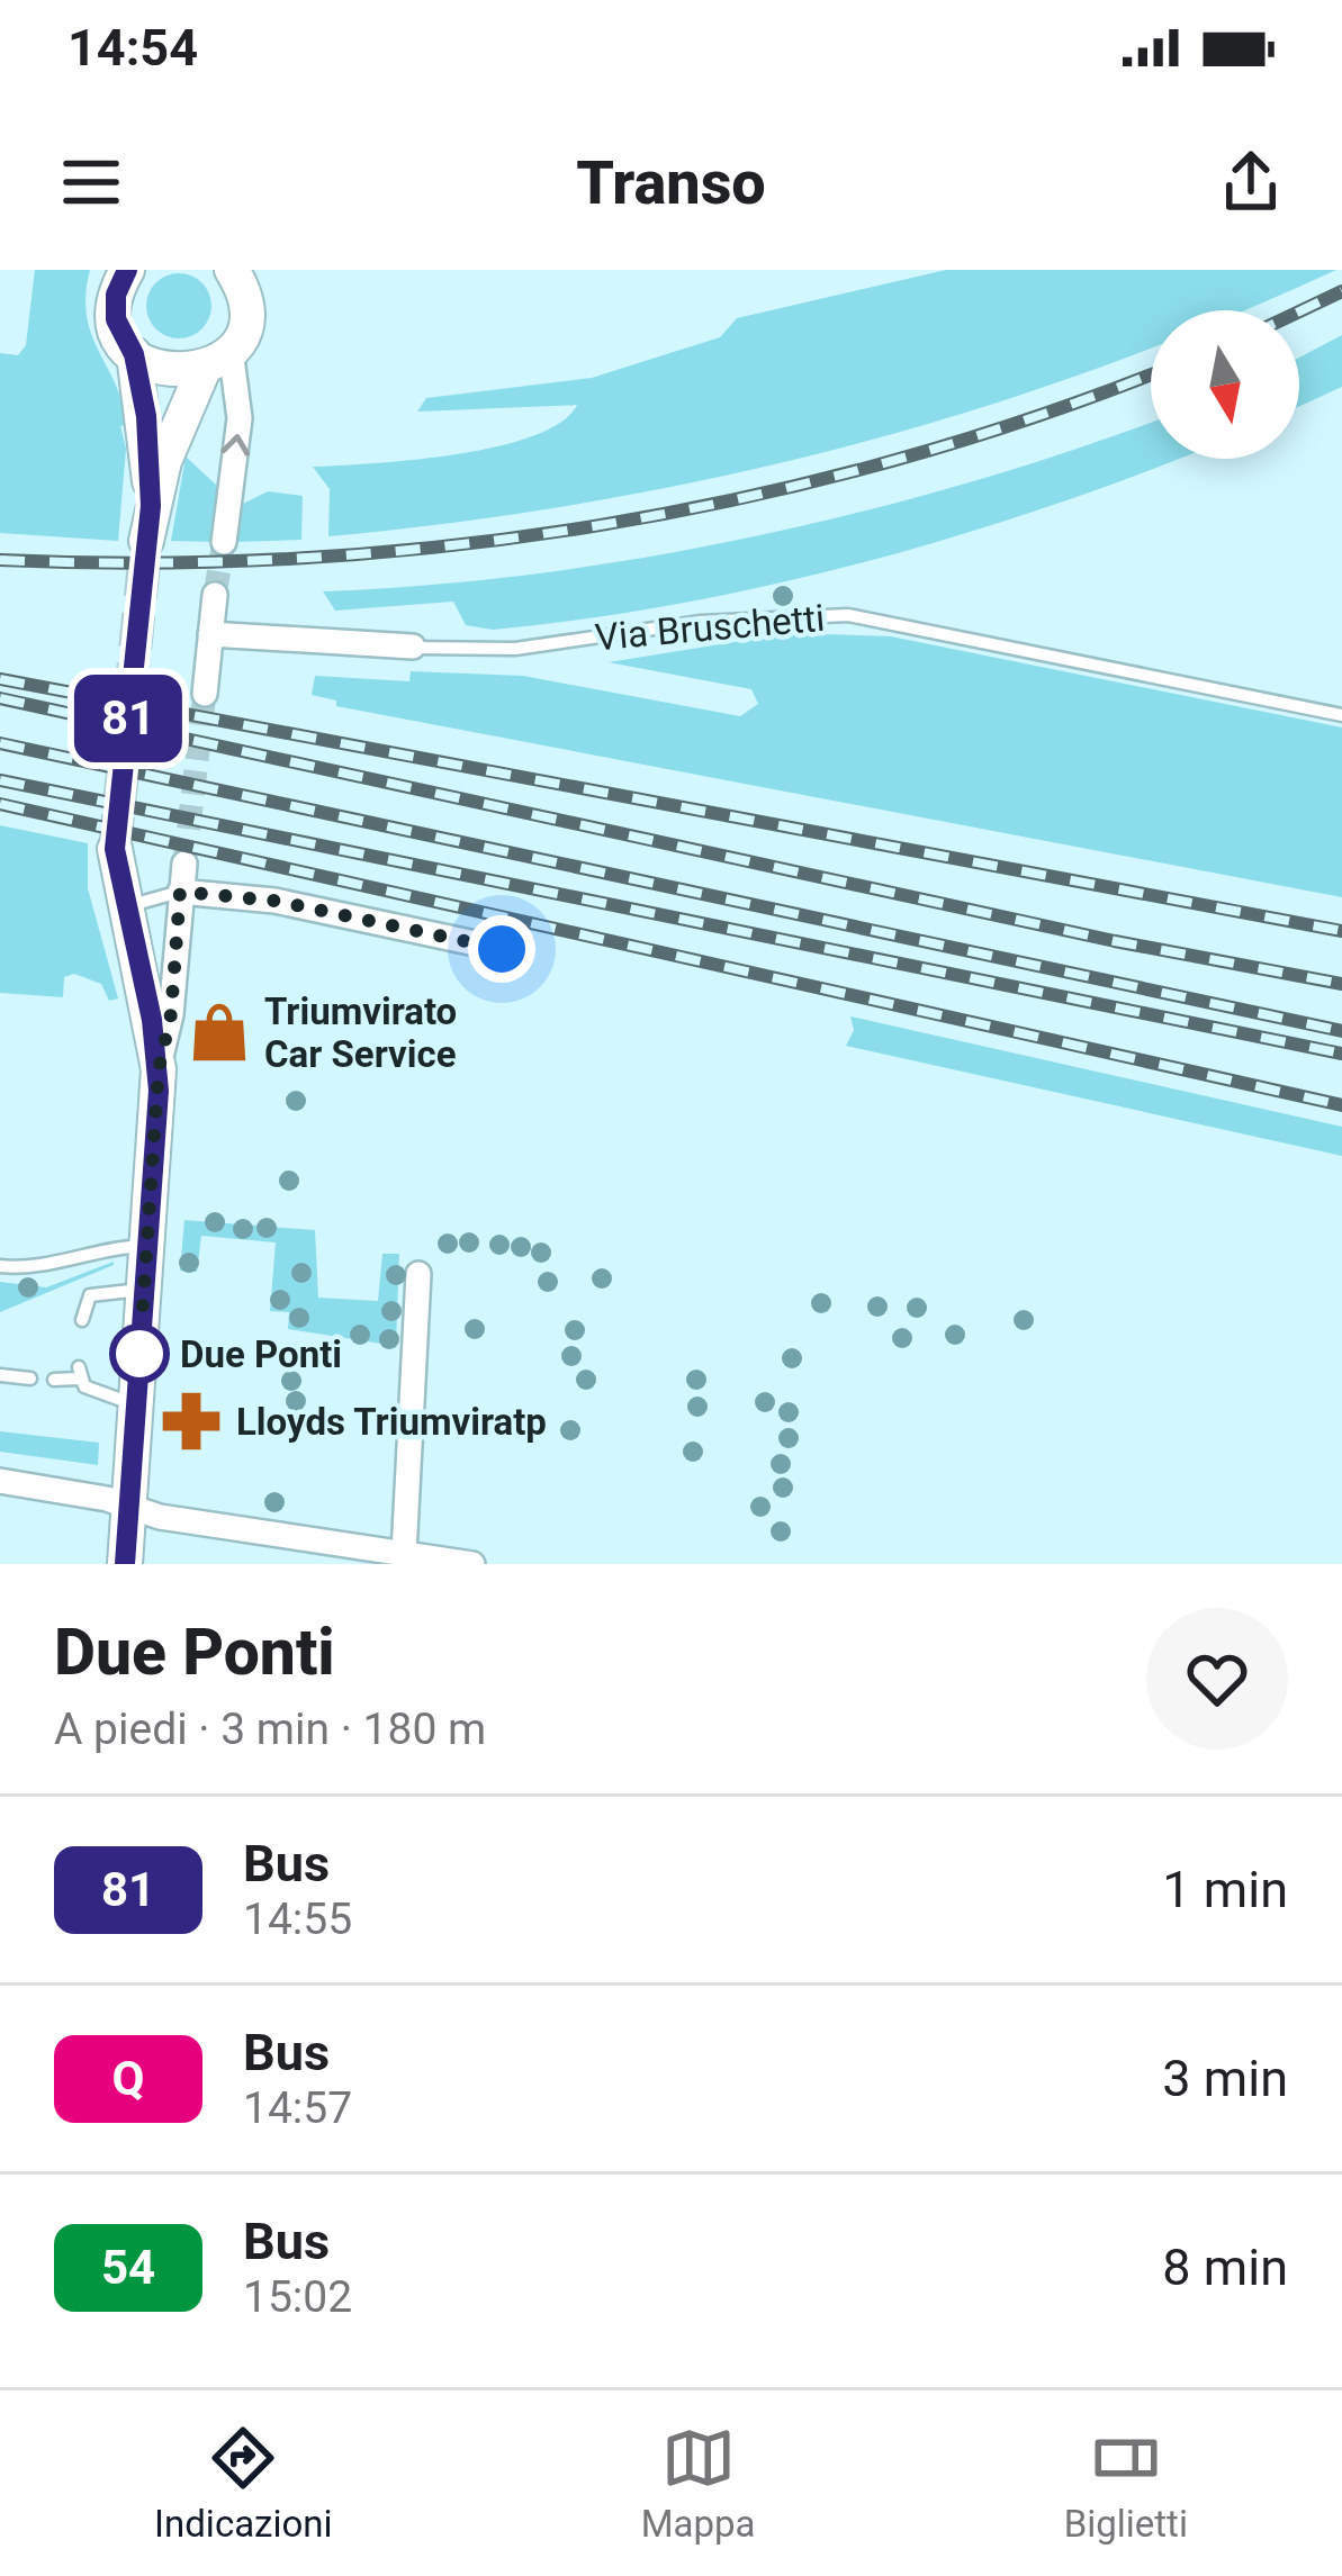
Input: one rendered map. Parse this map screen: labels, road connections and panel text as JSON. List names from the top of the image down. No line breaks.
{"streets":{"street":["Via Bruschetti"]},"places":{"shop":["Triumvirato Car Service"],"other":["Due Ponti"],"pharmacy":["Lloyds Triumviratp"]},"lines":["bus line 81"],"north":"bottom","page":{"status":"14:54","header":"Transo","on_map":"81","heading":["Due Ponti","A piedi · 3 min · 180 m"],"list":[{"mark":"81","name":"Bus","note":"14:55","value":"1 min"},{"mark":"Q","name":"Bus","note":"14:57","value":"3 min"},{"mark":"54","name":"Bus","note":"15:02","value":"8 min"}],"tabs":["Indicazioni","Mappa","Biglietti"]}}
